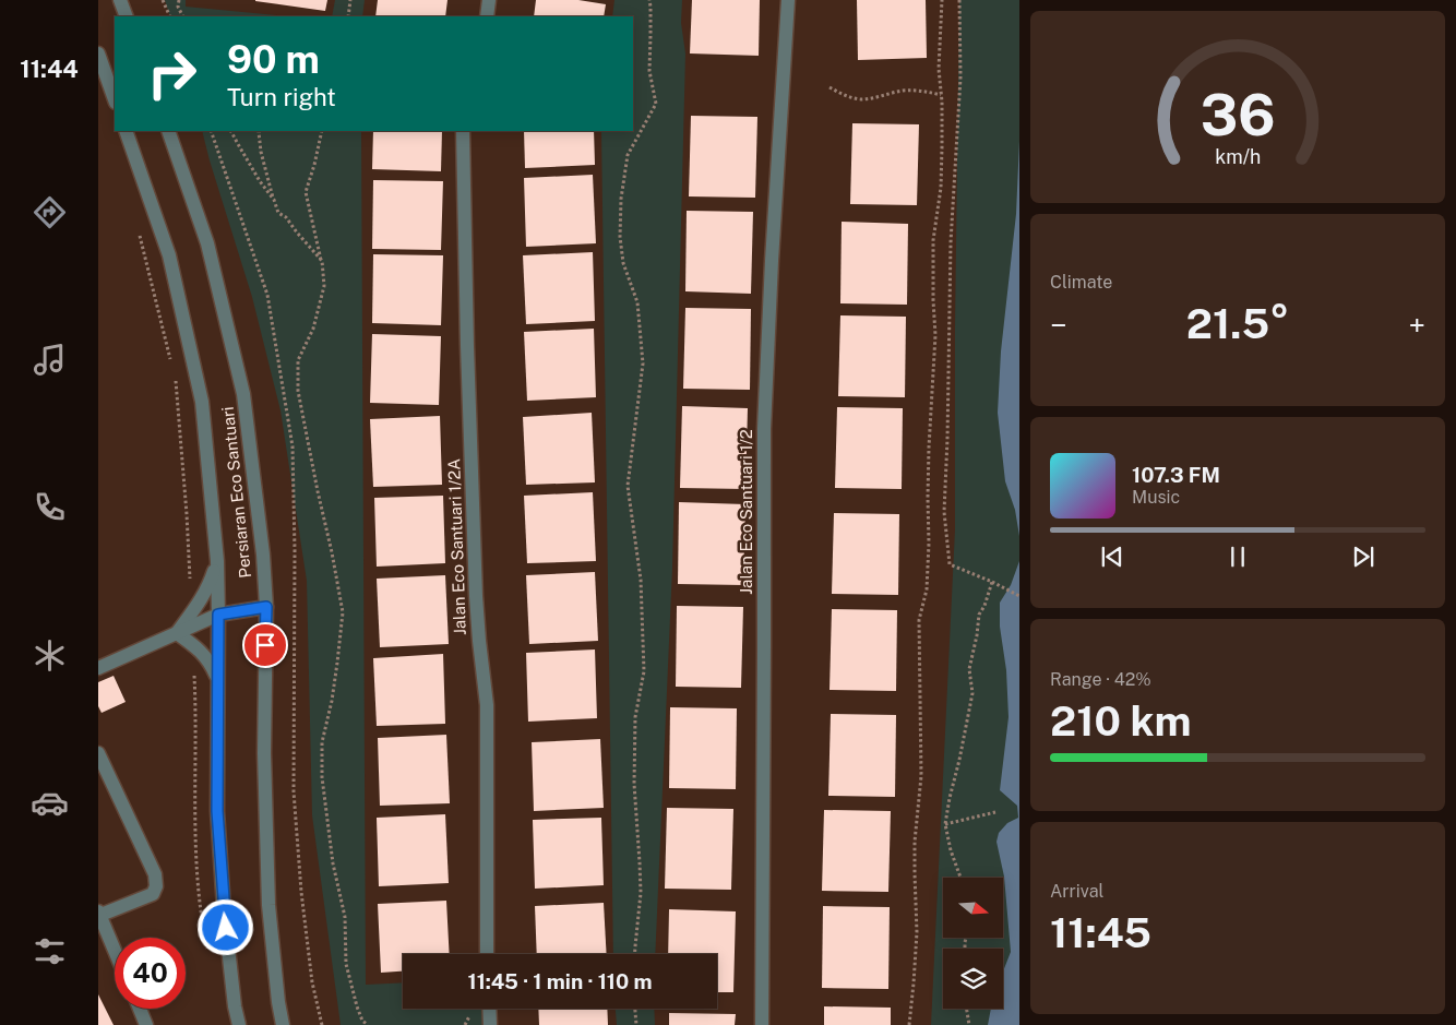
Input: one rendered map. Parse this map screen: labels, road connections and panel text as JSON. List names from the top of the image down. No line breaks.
{"streets":{"street":["Persiaran Eco Santuari","Jalan Eco Santuari 1/2","Jalan Eco Santuari 1/2A"]},"north":"right","page":{"tabs":"11:44","turn":["90 m","Turn right"],"tile":["Climate",["Range · 42%","210 km"],["Arrival","11:45"]],"heat":["−","21.5°","+"],"song":["107.3 FM","Music"],"limit":"40","trip":"11:45 · 1 min · 110 m","gauge":["36","km/h"]}}
